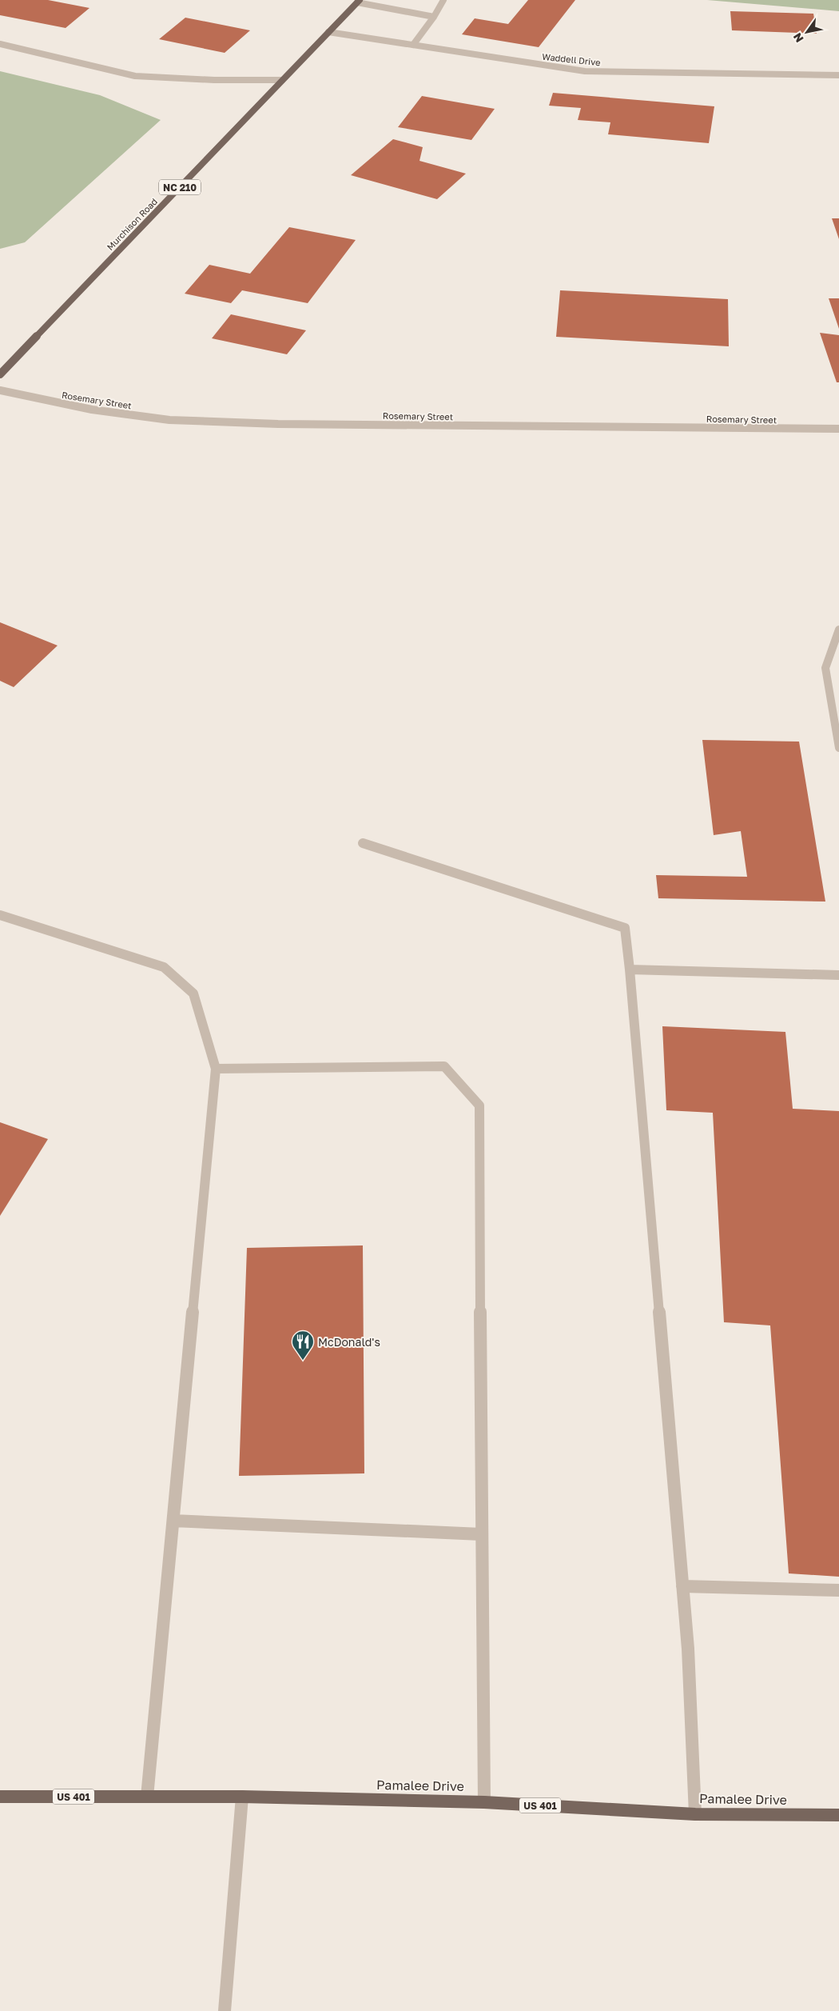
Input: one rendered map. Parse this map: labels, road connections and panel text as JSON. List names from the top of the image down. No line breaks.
{"streets":{"main road":["NC 210","Murchison Road","Pamalee Drive","US 401"],"street":["Waddell Drive","Rosemary Street"]},"crossings":[["Waddell Drive","Murchison Road"]],"places":{"restaurant":["McDonald's"]},"north":"bottom left"}
